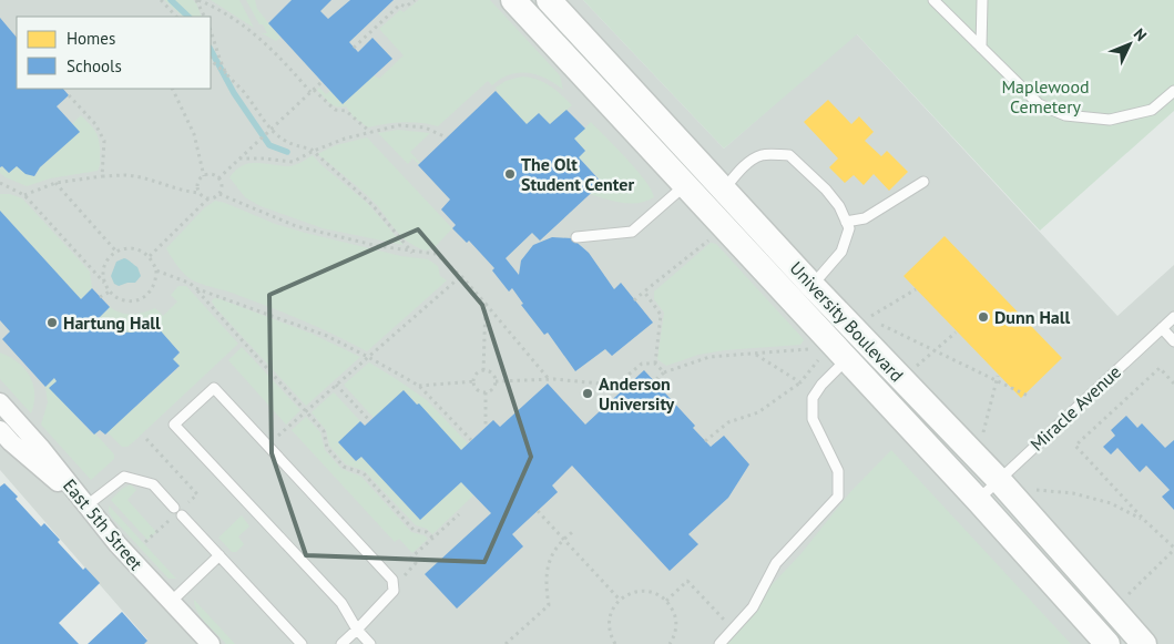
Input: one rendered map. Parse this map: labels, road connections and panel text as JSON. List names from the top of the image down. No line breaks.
{"streets":{"main road":["University Boulevard"],"street":["East 5th Street"],"lane":["Miracle Avenue"]},"crossings":[["University Boulevard","Miracle Avenue"]],"parks":["Maplewood Cemetery"],"places":["The Olt Student Center","Dunn Hall","Hartung Hall","Anderson University"],"legend":["Homes","Schools"],"north":"top right"}
